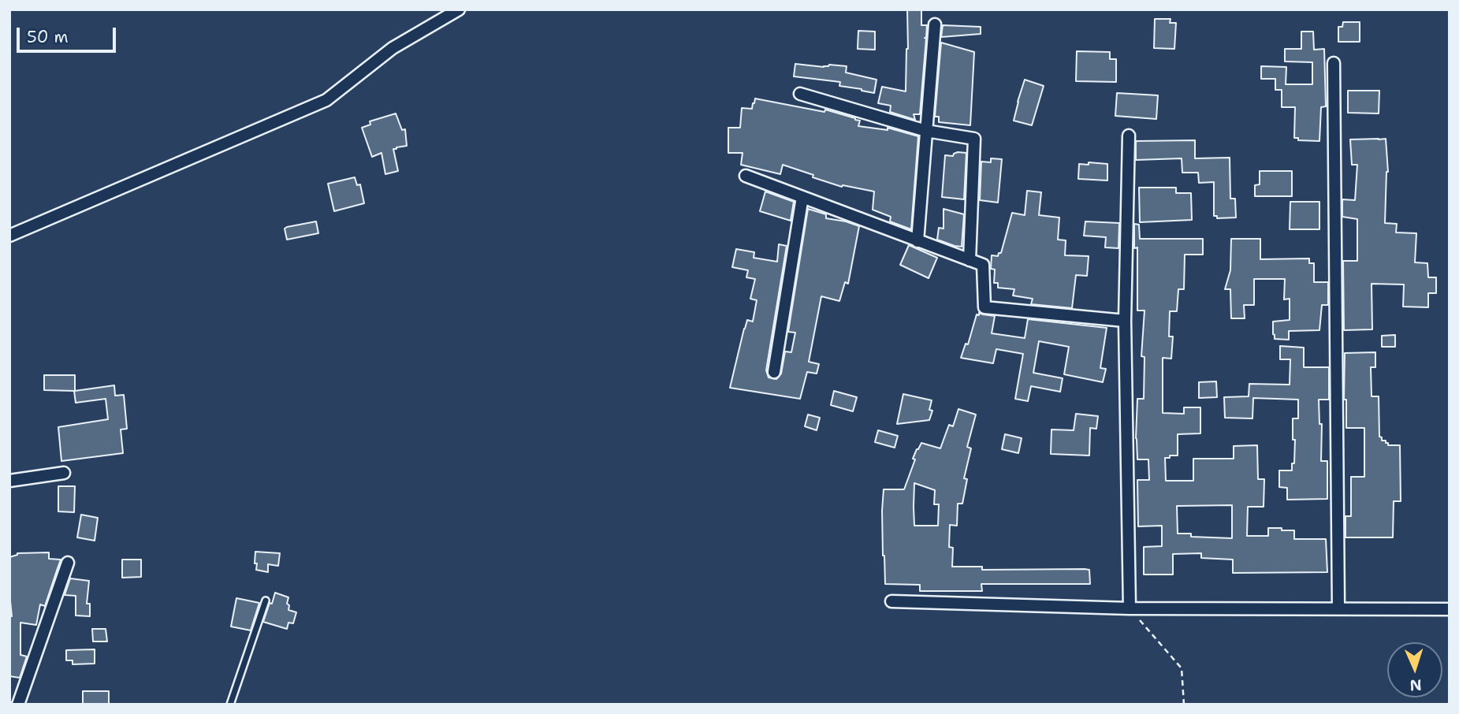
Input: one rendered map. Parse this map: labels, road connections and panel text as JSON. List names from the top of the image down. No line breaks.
{"scale_bar":"50 m","north":"bottom"}
